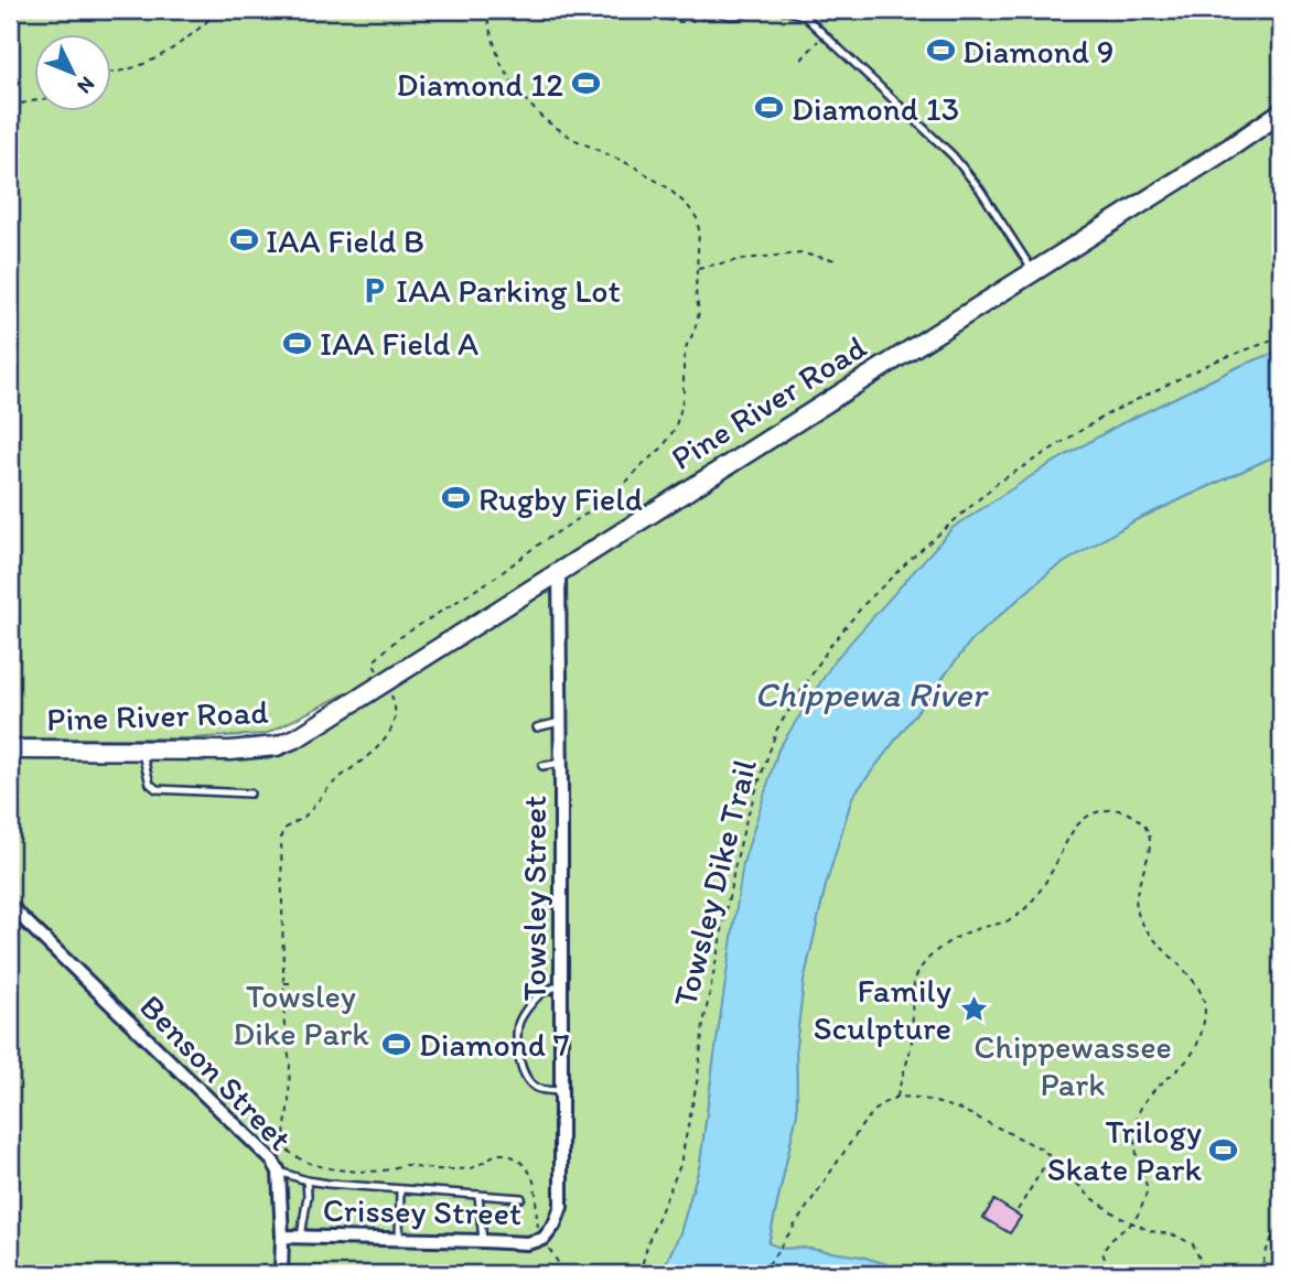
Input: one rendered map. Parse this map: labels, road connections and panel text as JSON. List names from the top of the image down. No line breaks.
{"streets":{"street":["Pine River Road","Towsley Street","Benson Street","Crissey Street"],"path":["Towsley Dike Trail"]},"crossings":[["Pine River Road","Towsley Street"],["Towsley Street","Crissey Street"],["Benson Street","Crissey Street"]],"water":["Chippewa River"],"parks":["Towsley Dike Park","Chippewassee Park"],"places":{"sports":["Diamond 9","Diamond 12","Diamond 13","IAA Field B","IAA Field A","Rugby Field","Diamond 7","Trilogy Skate Park"],"parking":["IAA Parking Lot"],"place":["Family Sculpture"]},"north":"bottom right"}
